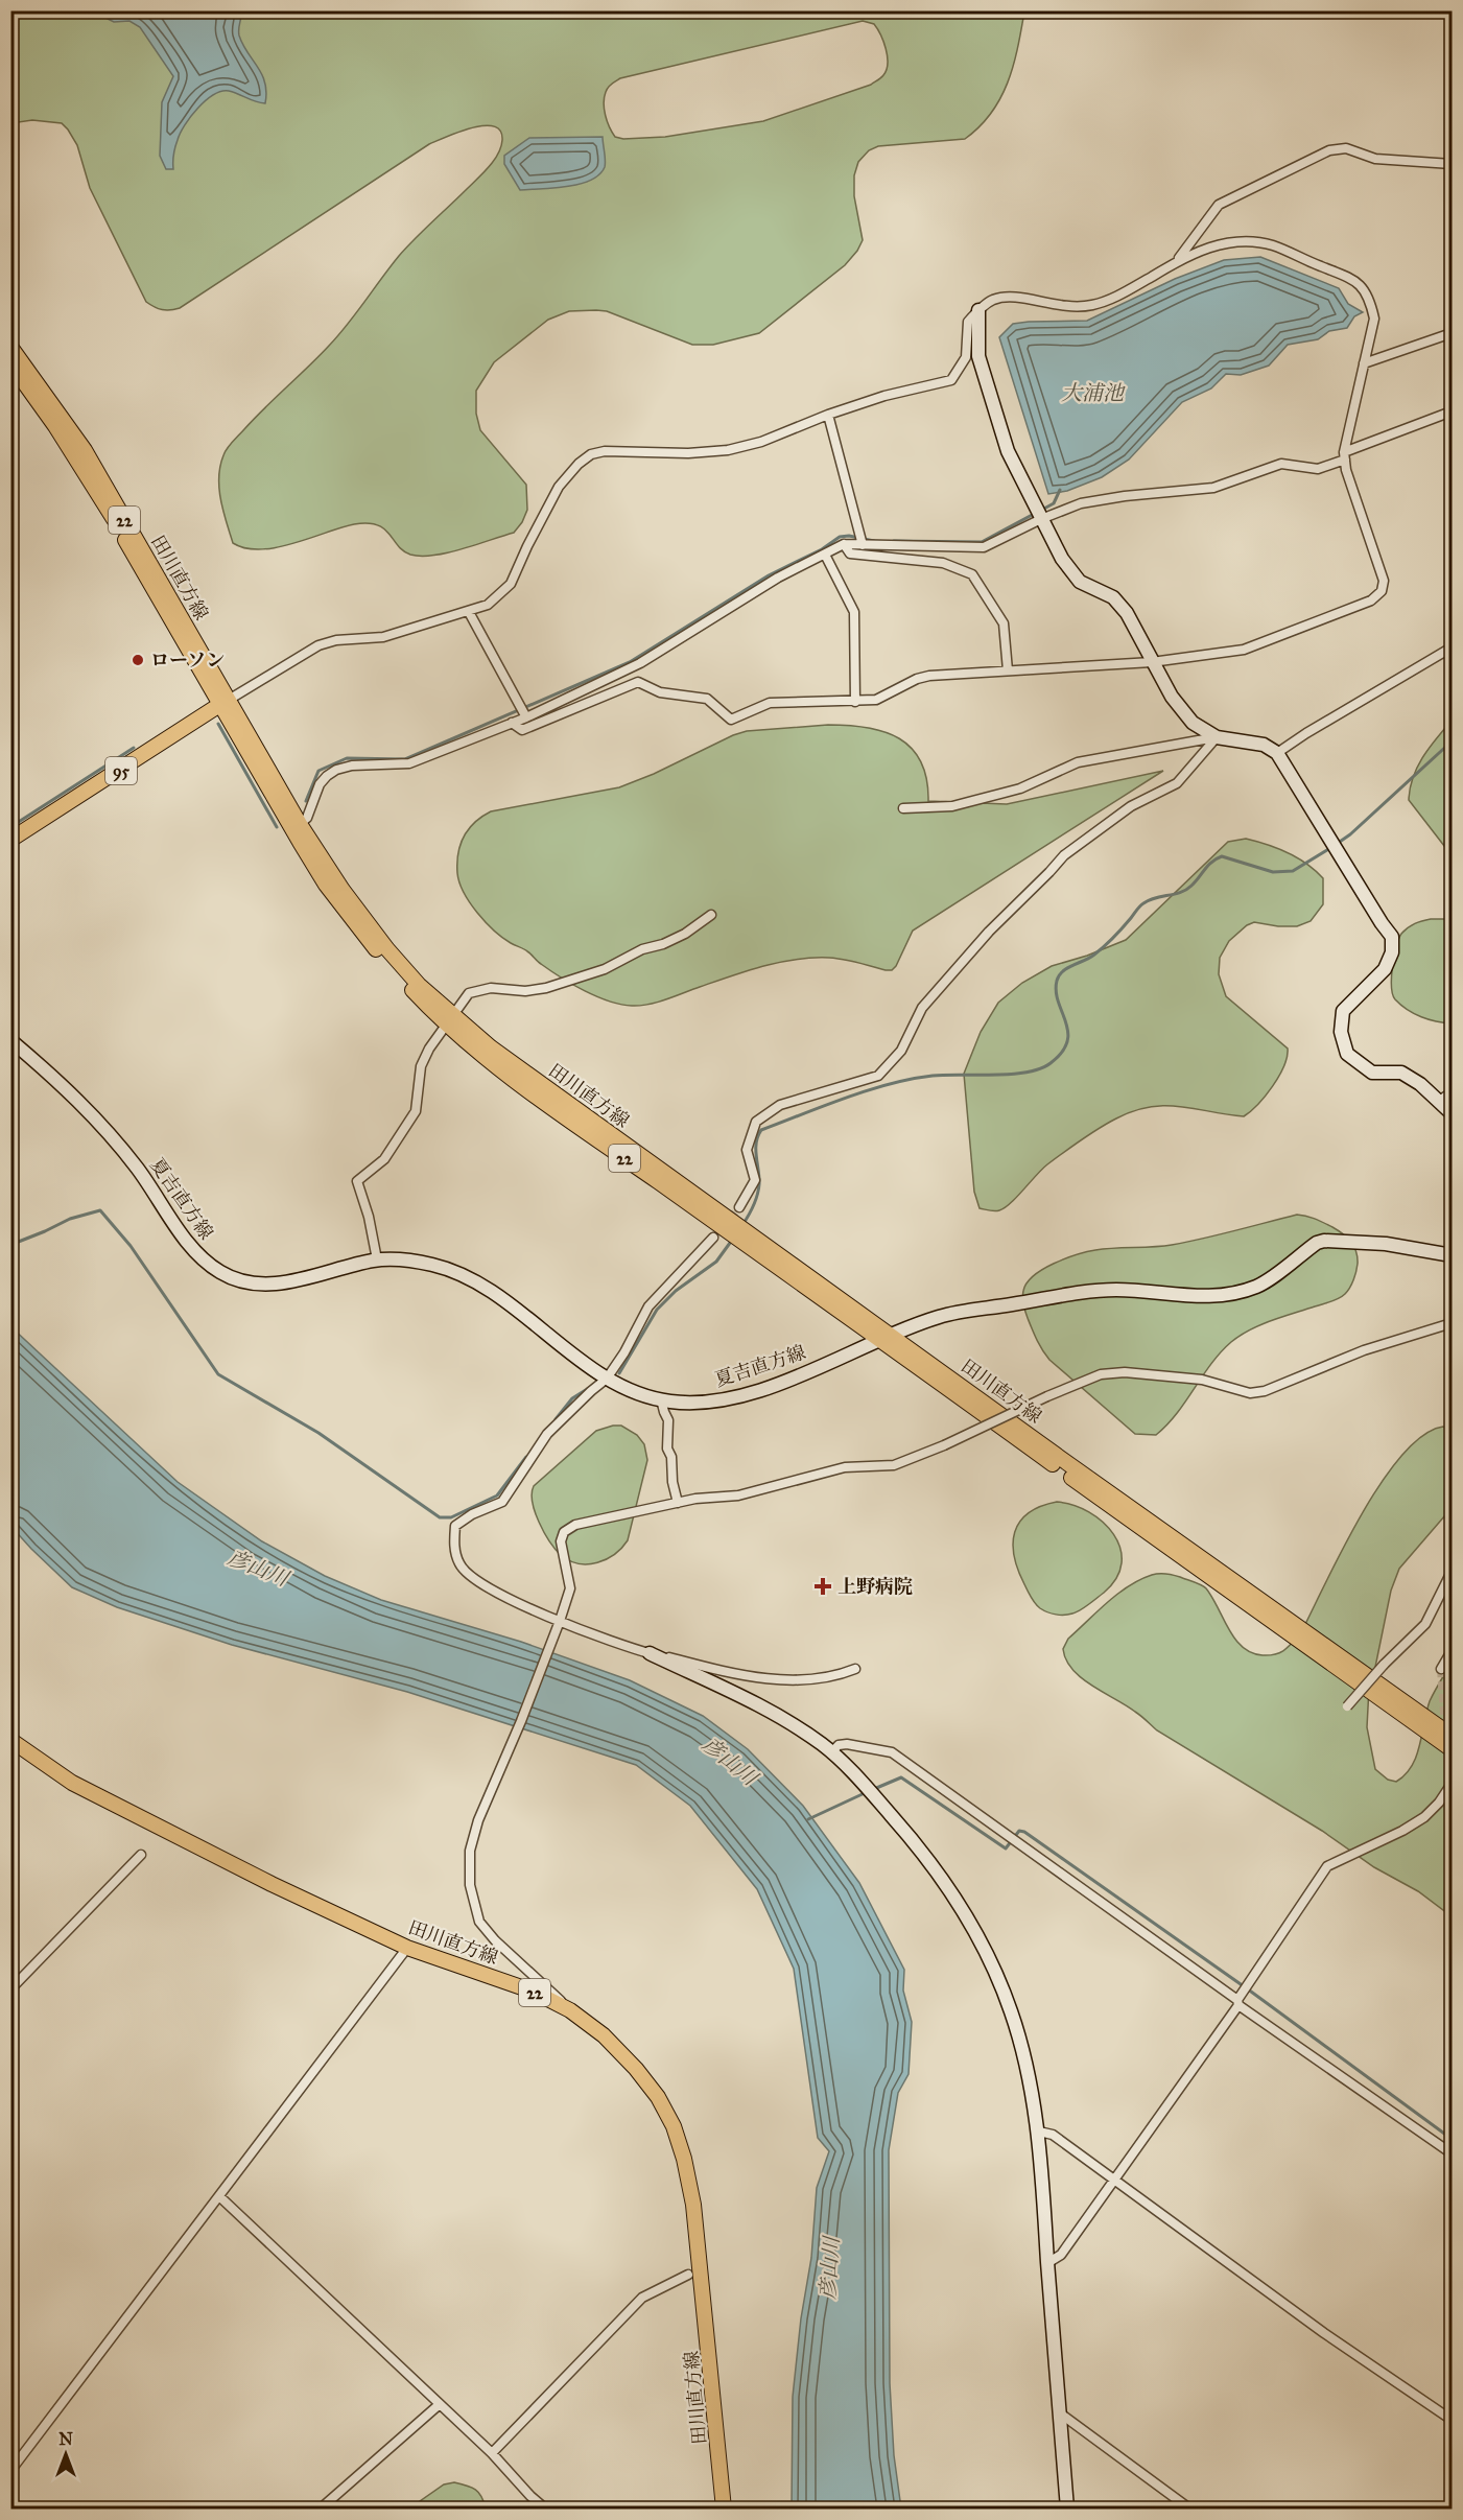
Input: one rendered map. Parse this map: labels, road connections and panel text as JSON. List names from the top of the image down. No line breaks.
{"streets":{"main road":["22","田川直方線","95"],"street":["夏吉直方線"]},"crossings":[["田川直方線","95"],["田川直方線","夏吉直方線"]],"water":["大浦池","彦山川"],"places":{"other":["ローソン"],"health":["上野病院"]},"north":"top"}
